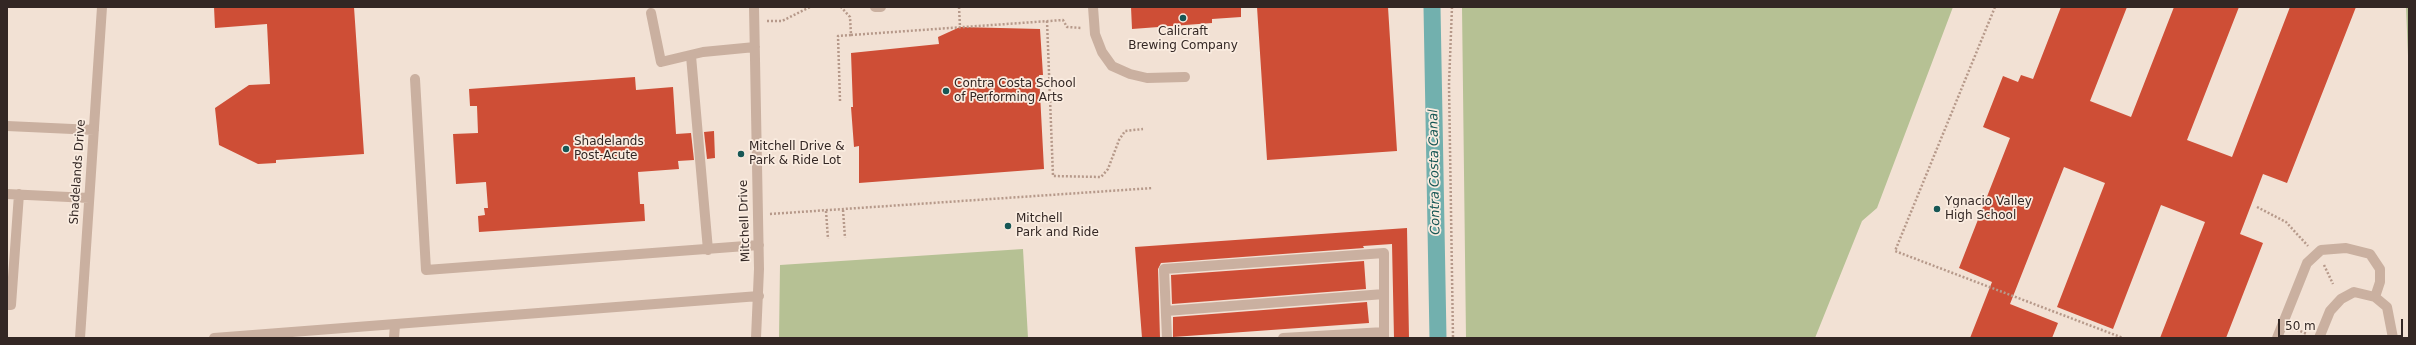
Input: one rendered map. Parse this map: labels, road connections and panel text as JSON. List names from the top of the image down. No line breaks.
{"streets":{"street":["Shadelands Drive","Mitchell Drive"]},"water":["Contra Costa Canal"],"places":["Calicraft Brewing Company","Contra Costa School of Performing Arts","Shadelands Post-Acute","Mitchell Drive & Park & Ride Lot","Ygnacio Valley High School","Mitchell Park and Ride"],"scale_bar":"50 m"}
